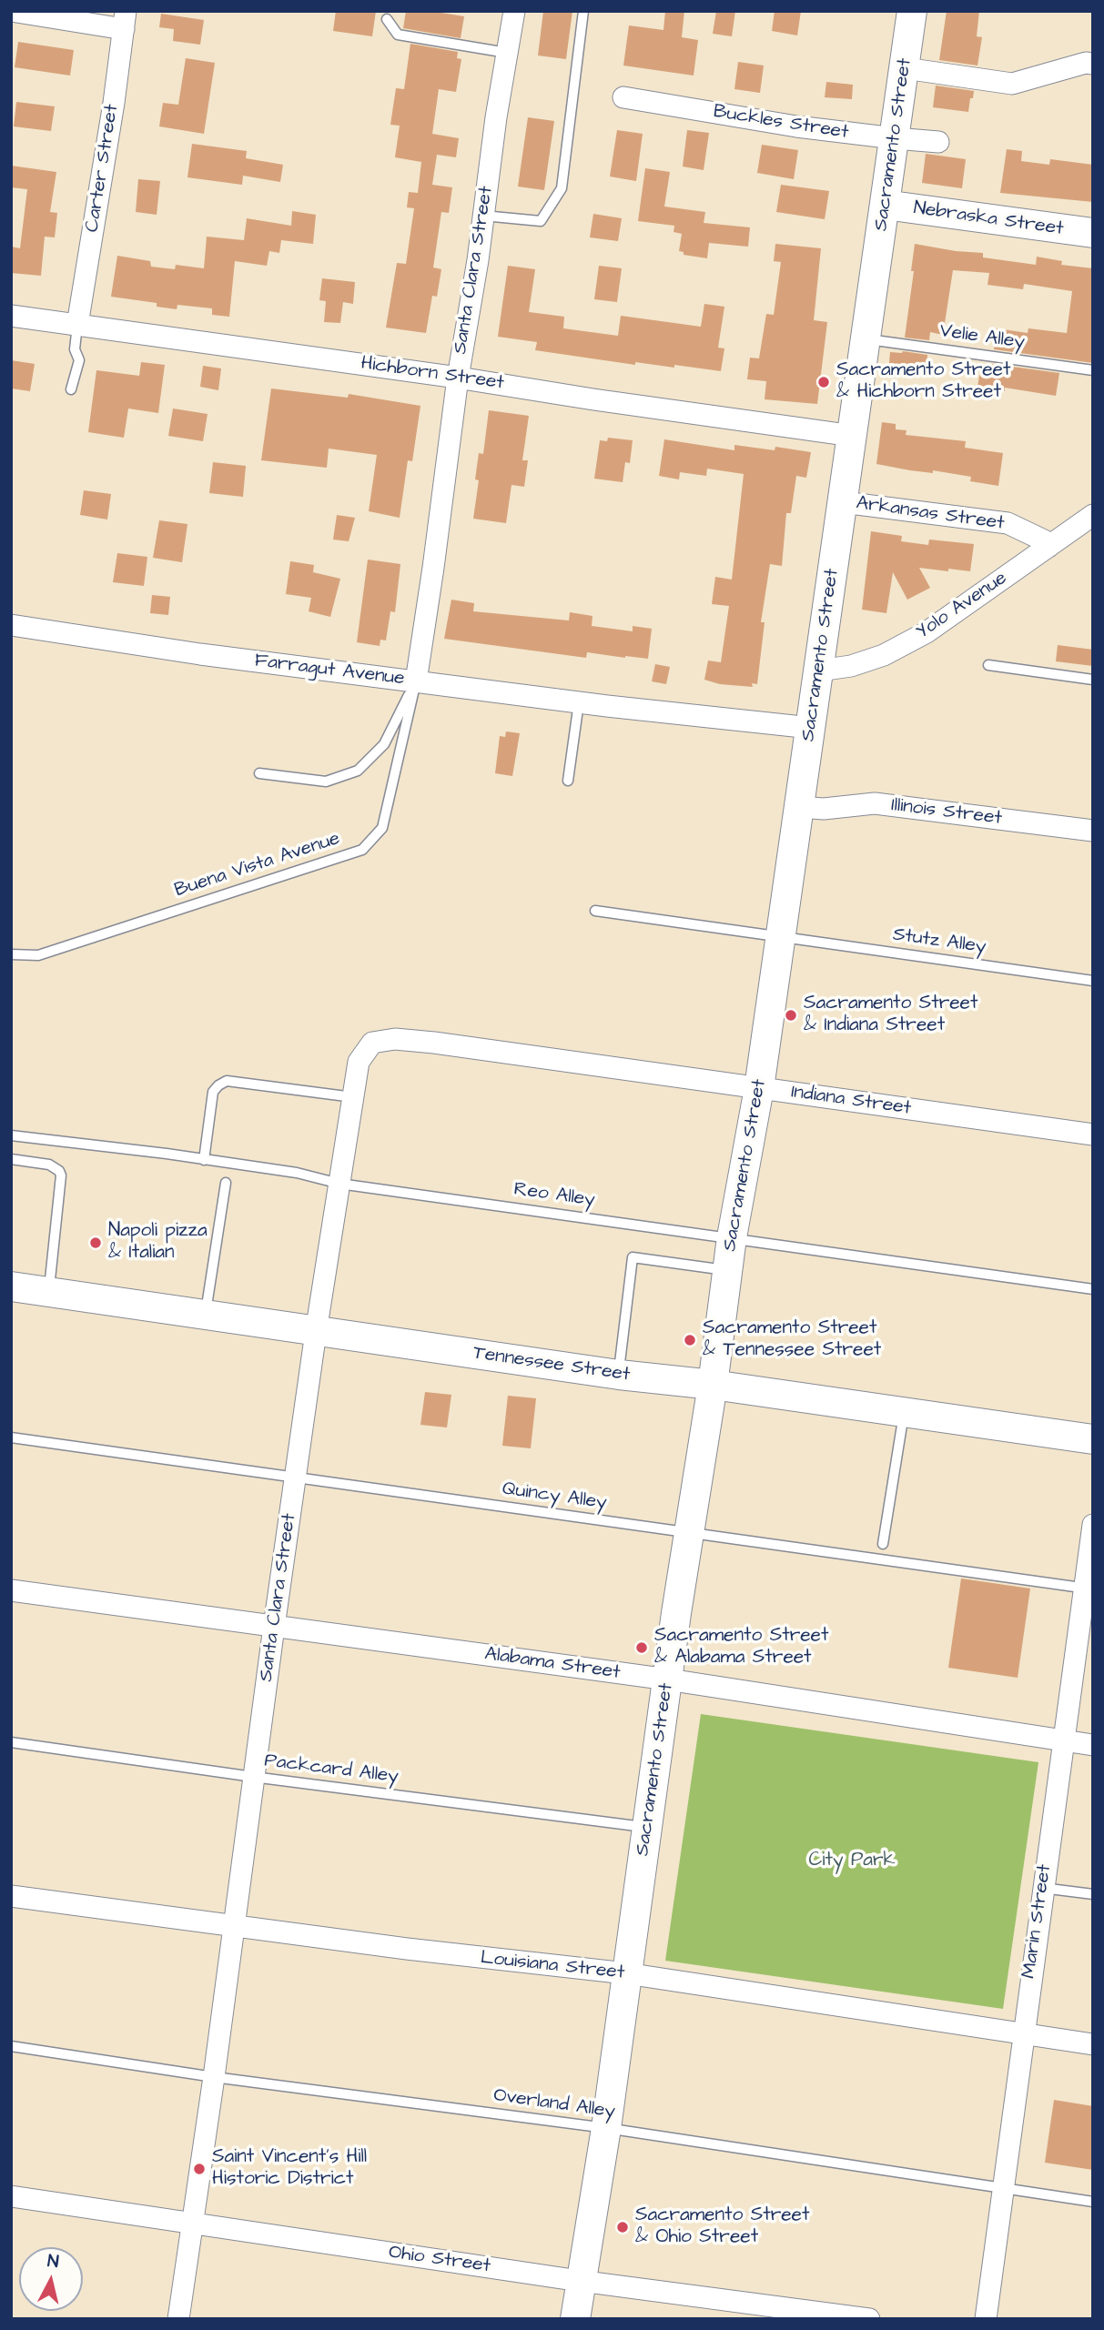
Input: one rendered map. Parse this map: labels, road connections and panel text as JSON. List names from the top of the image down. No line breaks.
{"streets":{"main road":["Sacramento Street","Nebraska Street","Tennessee Street"],"street":["Buckles Street","Carter Street","Santa Clara Street","Hichborn Street","Arkansas Street","Yolo Avenue","Farragut Avenue","Illinois Street","Indiana Street","Alabama Street","Marin Street","Louisiana Street","Ohio Street"],"lane":["Velie Alley","Buena Vista Avenue","Stutz Alley","Reo Alley","Quincy Alley","Packcard Alley","Overland Alley"]},"crossings":[["Buckles Street","Sacramento Street"],["Sacramento Street","Nebraska Street"],["Sacramento Street","Velie Alley"],["Sacramento Street","Hichborn Street"],["Sacramento Street","Arkansas Street"],["Sacramento Street","Yolo Avenue"],["Sacramento Street","Farragut Avenue"],["Sacramento Street","Illinois Street"],["Sacramento Street","Stutz Alley"],["Sacramento Street","Indiana Street"],["Sacramento Street","Reo Alley"],["Sacramento Street","Tennessee Street"],["Sacramento Street","Quincy Alley"],["Sacramento Street","Alabama Street"],["Sacramento Street","Packcard Alley"],["Sacramento Street","Louisiana Street"],["Sacramento Street","Overland Alley"],["Sacramento Street","Ohio Street"],["Carter Street","Hichborn Street"],["Santa Clara Street","Hichborn Street"],["Santa Clara Street","Farragut Avenue"],["Santa Clara Street","Buena Vista Avenue"],["Santa Clara Street","Indiana Street"],["Santa Clara Street","Reo Alley"],["Santa Clara Street","Tennessee Street"],["Santa Clara Street","Quincy Alley"],["Santa Clara Street","Alabama Street"],["Santa Clara Street","Packcard Alley"],["Santa Clara Street","Louisiana Street"],["Santa Clara Street","Overland Alley"],["Santa Clara Street","Ohio Street"],["Arkansas Street","Yolo Avenue"],["Farragut Avenue","Buena Vista Avenue"],["Quincy Alley","Marin Street"],["Alabama Street","Marin Street"],["Marin Street","Louisiana Street"],["Marin Street","Overland Alley"]],"parks":["City Park"],"places":["Sacramento Street & Hichborn Street","Sacramento Street & Indiana Street","Napoli pizza & Italian","Sacramento Street & Tennessee Street","Sacramento Street & Alabama Street","Saint Vincent's Hill Historic District","Sacramento Street & Ohio Street"],"north":"top"}
